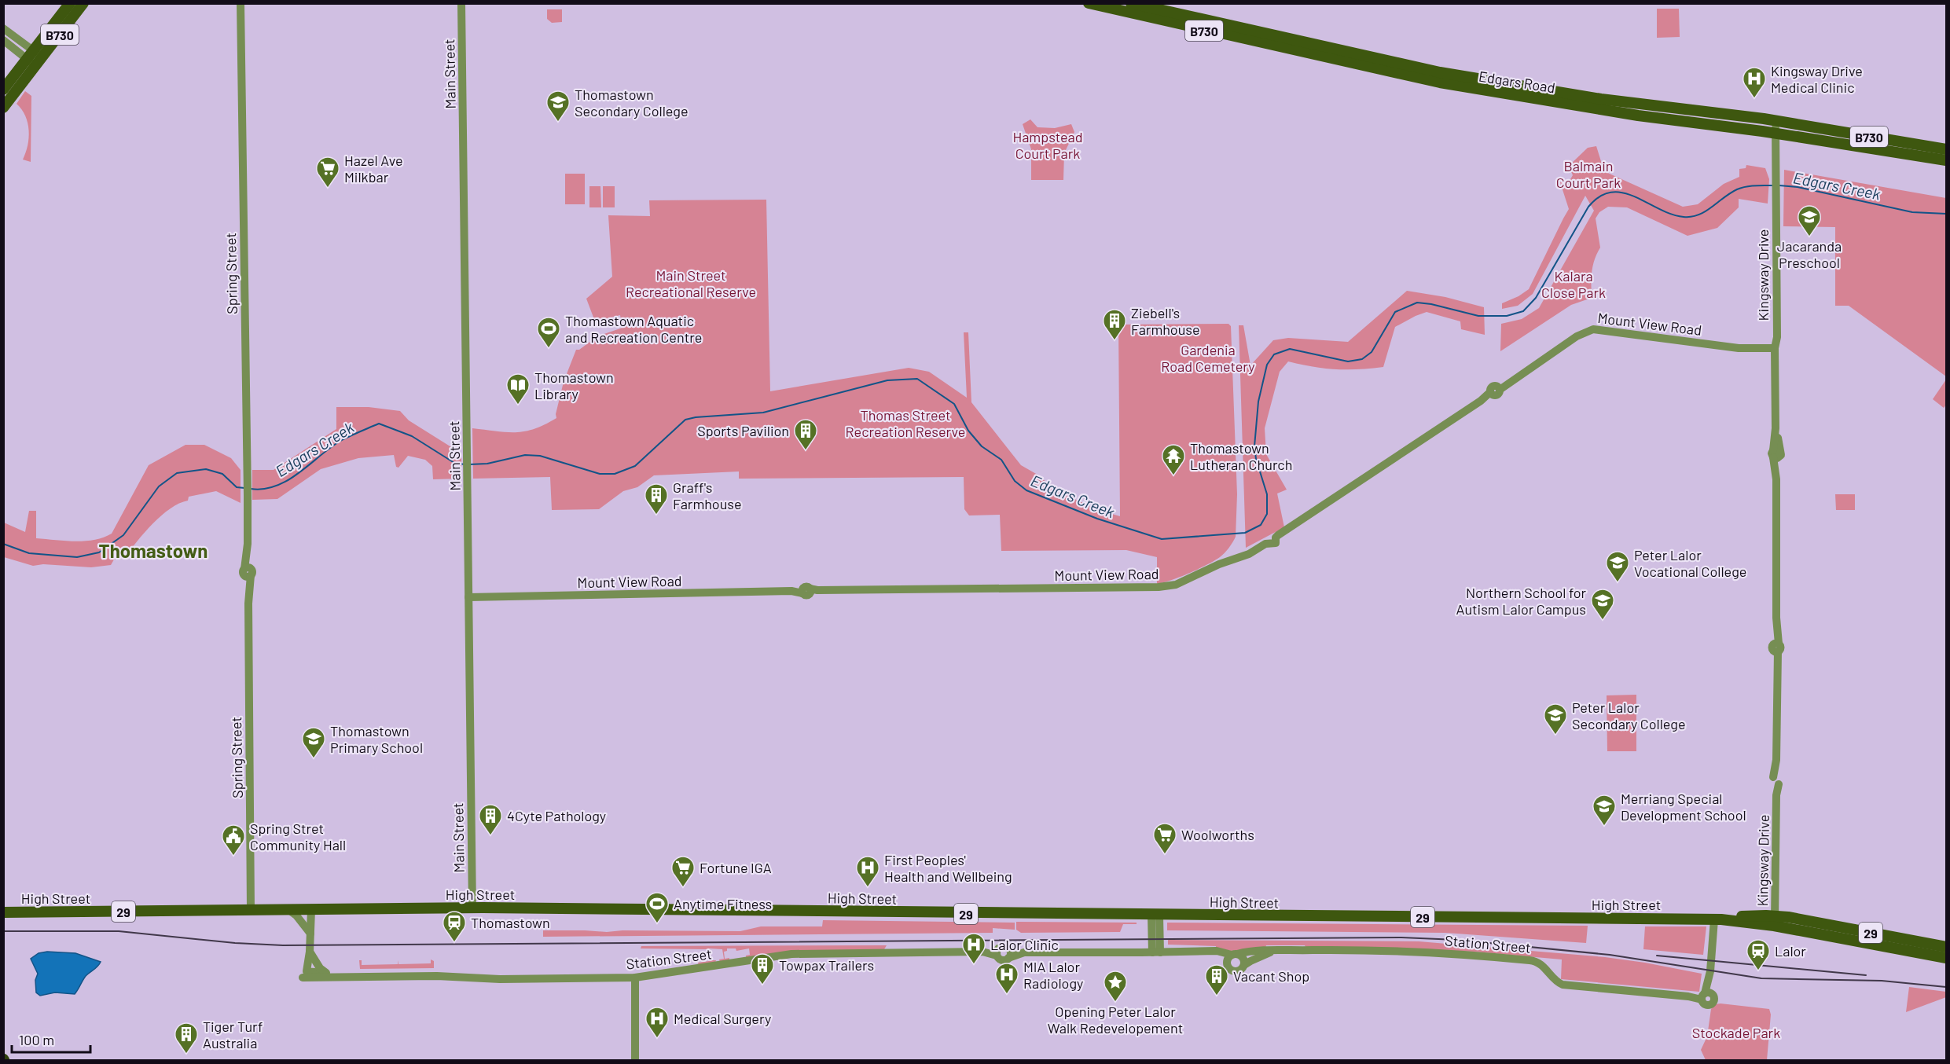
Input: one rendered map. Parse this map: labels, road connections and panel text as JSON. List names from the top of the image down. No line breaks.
{"streets":{"main road":["B730","Edgars Road","High Street","29"],"street":["Main Street","Spring Street","Kingsway Drive","Mount View Road","Station Street"]},"crossings":[["Main Street","Mount View Road"],["Main Street","High Street"],["Edgars Road","Kingsway Drive"],["Spring Street","High Street"],["Kingsway Drive","Mount View Road"],["Kingsway Drive","High Street"],["High Street","Station Street"]],"districts":["Thomastown"],"water":["Edgars Creek"],"parks":["Hampstead Court Park","Balmain Court Park","Main Street Recreational Reserve","Kalara Close Park","Gardenia Road Cemetery","Thomas Street Recreation Reserve","Stockade Park"],"places":{"hospital":["Kingsway Drive Medical Clinic","First Peoples' Health and Wellbeing","Lalor Clinic","MIA Lalor Radiology","Medical Surgery"],"school or university":["Thomastown Secondary College","Jacaranda Preschool","Peter Lalor Vocational College","Northern School for Autism Lalor Campus","Peter Lalor Secondary College","Thomastown Primary School","Merriang Special Development School"],"supermarket":["Hazel Ave Milkbar","Woolworths","Fortune IGA"],"building":["Ziebell's Farmhouse","Sports Pavilion","Graff's Farmhouse","4Cyte Pathology","Towpax Trailers","Vacant Shop","Tiger Turf Australia"],"sports":["Thomastown Aquatic and Recreation Centre","Anytime Fitness"],"library":["Thomastown Library"],"temple":["Thomastown Lutheran Church"],"public building":["Spring Stret Community Hall"],"station":["Thomastown","Lalor"],"place":["Opening Peter Lalor Walk Redevelopement"]},"scale_bar":"100 m"}
